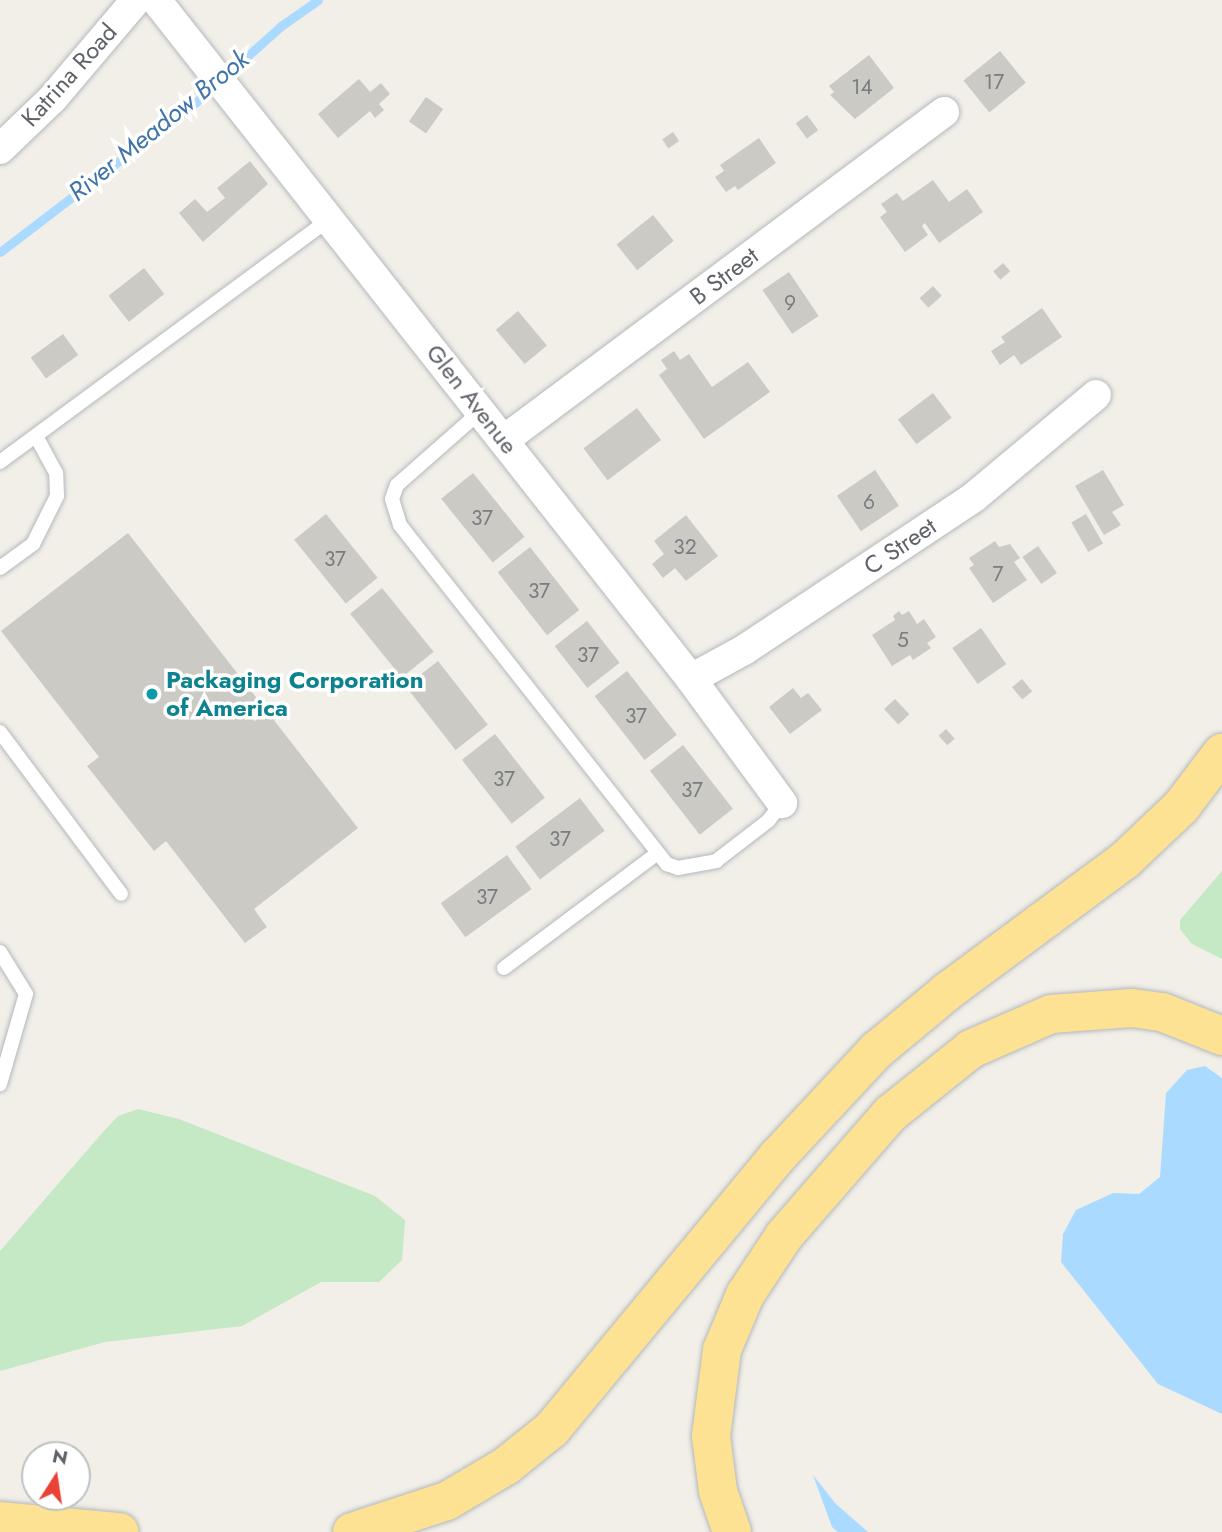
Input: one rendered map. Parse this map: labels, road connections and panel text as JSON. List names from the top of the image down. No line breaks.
{"streets":{"street":["Katrina Road","B Street","Glen Avenue","C Street"]},"crossings":[["B Street","Glen Avenue"],["Glen Avenue","C Street"]],"water":["River Meadow Brook"],"places":["Packaging Corporation of America"],"house_numbers":["17","14","9","6","37","32","37","7","37","5","37","37","37","37","37","37"],"north":"top"}
